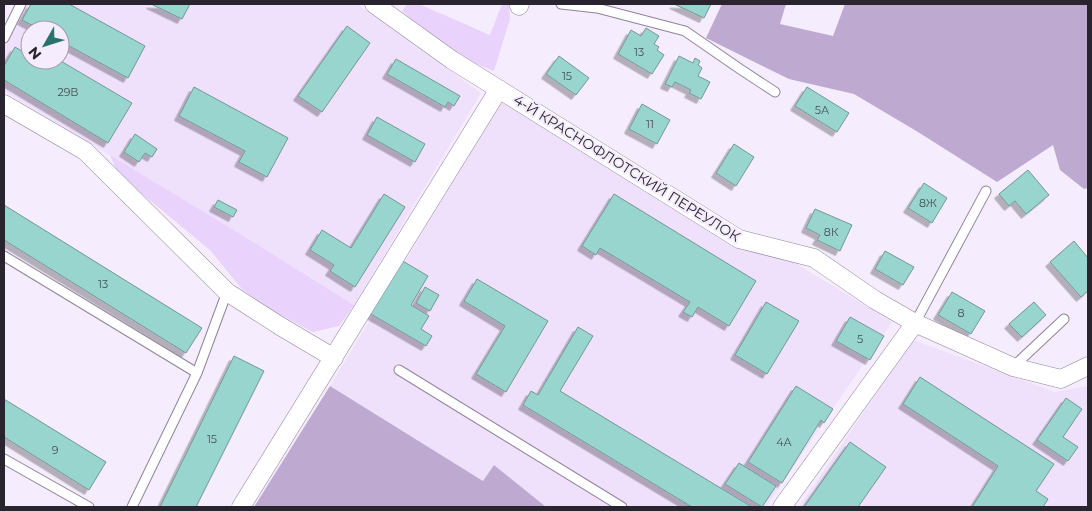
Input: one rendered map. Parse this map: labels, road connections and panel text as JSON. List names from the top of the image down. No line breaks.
{"streets":{"street":["4-Й КРАСНОФЛОТСКИЙ ПЕРЕУЛОК"]},"house_numbers":["13","15","29В","5А","11","8Ж","8К","13","8","5","15","4А","9"],"north":"bottom left"}
